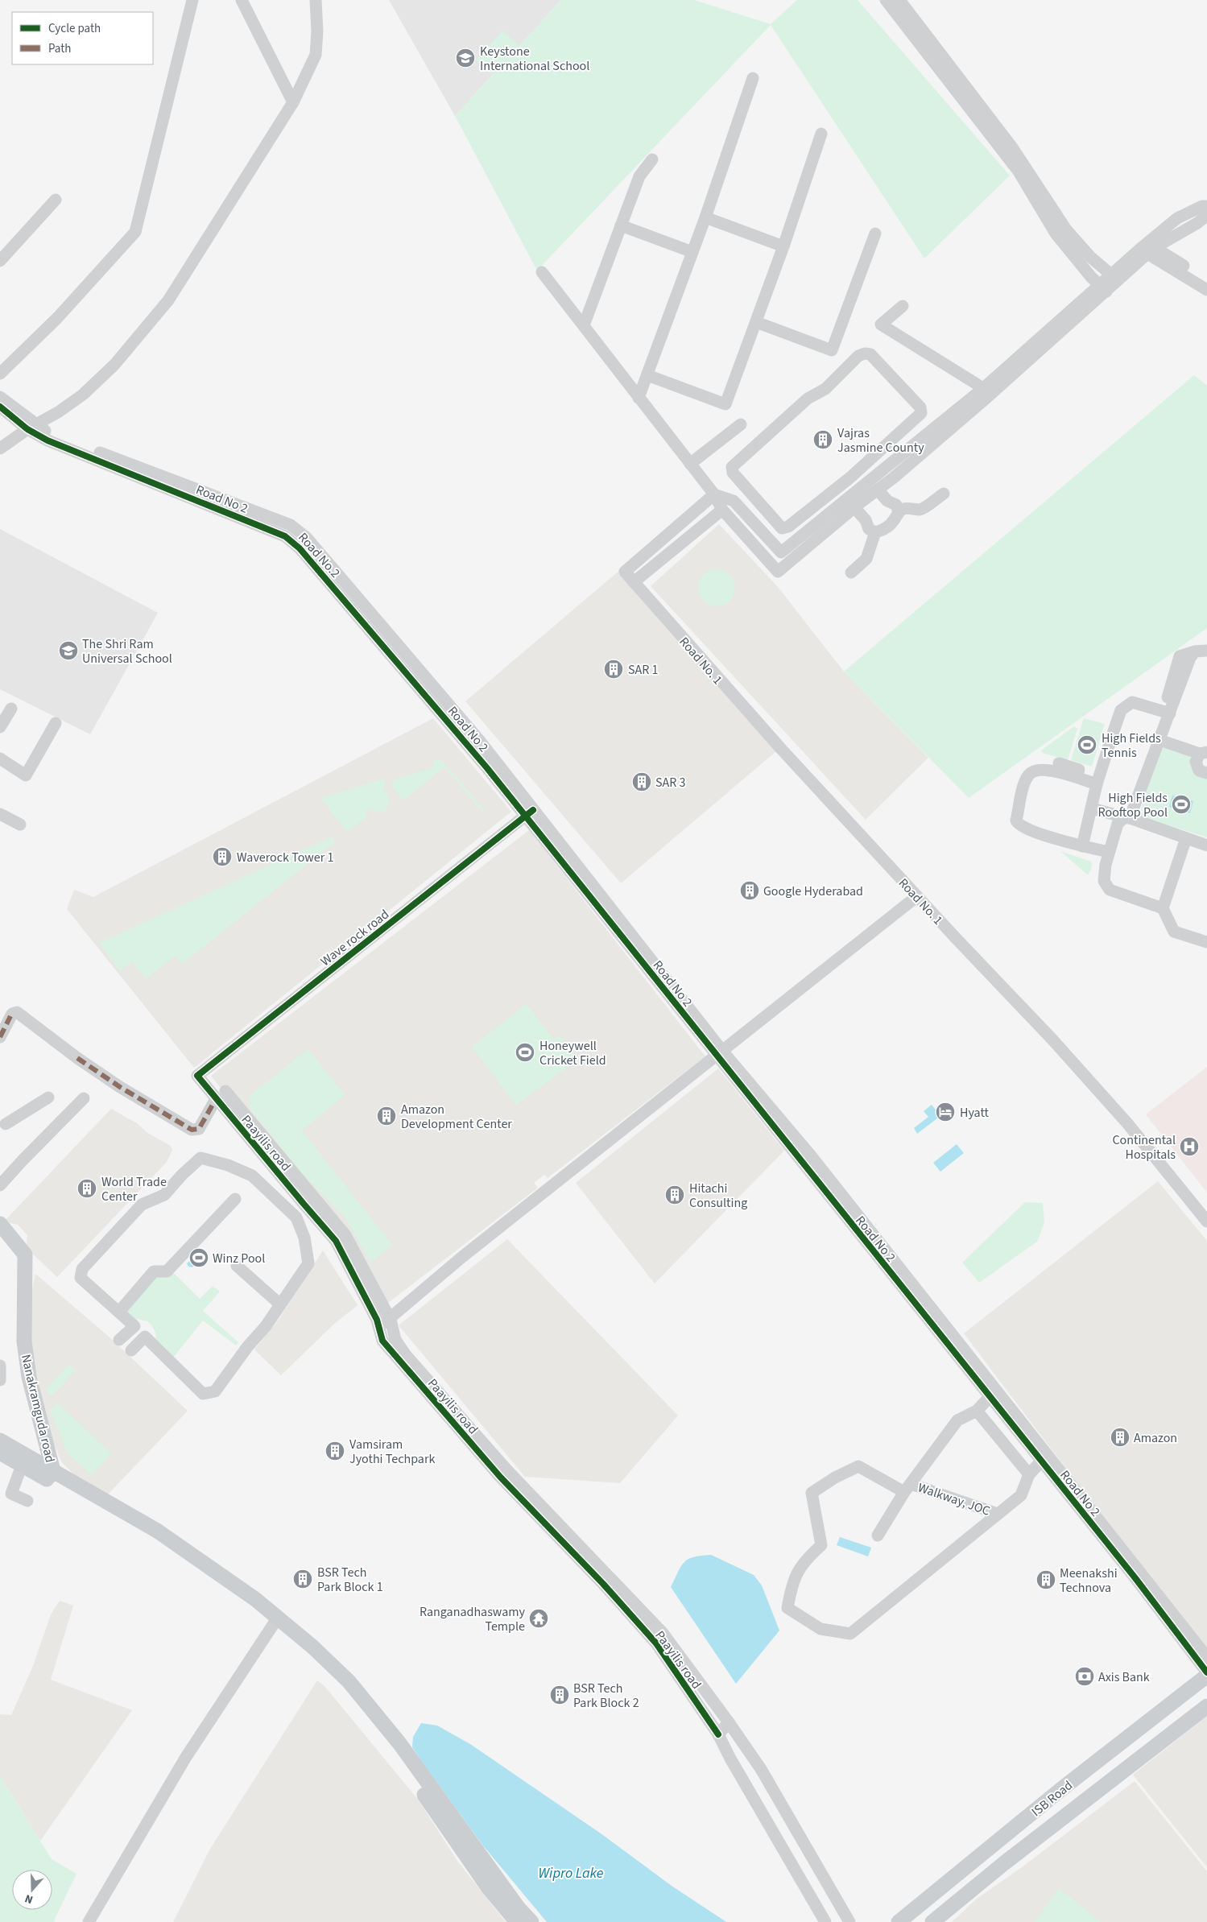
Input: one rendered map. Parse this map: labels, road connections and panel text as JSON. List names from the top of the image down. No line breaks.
{"streets":{"main road":["Nanakramguda road","ISB Road"],"street":["Road No 2","Road No.2","Road No. 1","Wave rock road","Paayilis road","Walkway, JOC"]},"crossings":[["Road No 2","Road No.2"],["Road No 2","Wave rock road"],["Wave rock road","Paayilis road"]],"water":["Wipro Lake"],"places":{"school or university":["Keystone International School","The Shri Ram Universal School"],"building":["Vajras Jasmine County","SAR 1","SAR 3","Waverock Tower 1","Google Hyderabad","Amazon Development Center","World Trade Center","Hitachi Consulting","Amazon","Vamsiram Jyothi Techpark","BSR Tech Park Block 1","Meenakshi Technova","BSR Tech Park Block 2"],"sports":["High Fields Tennis","High Fields Rooftop Pool","Honeywell Cricket Field","Winz Pool"],"hotel":["Hyatt"],"hospital":["Continental Hospitals"],"temple":["Ranganadhaswamy Temple"],"bank":["Axis Bank"]},"legend":["Cycle path","Path"],"north":"bottom"}
